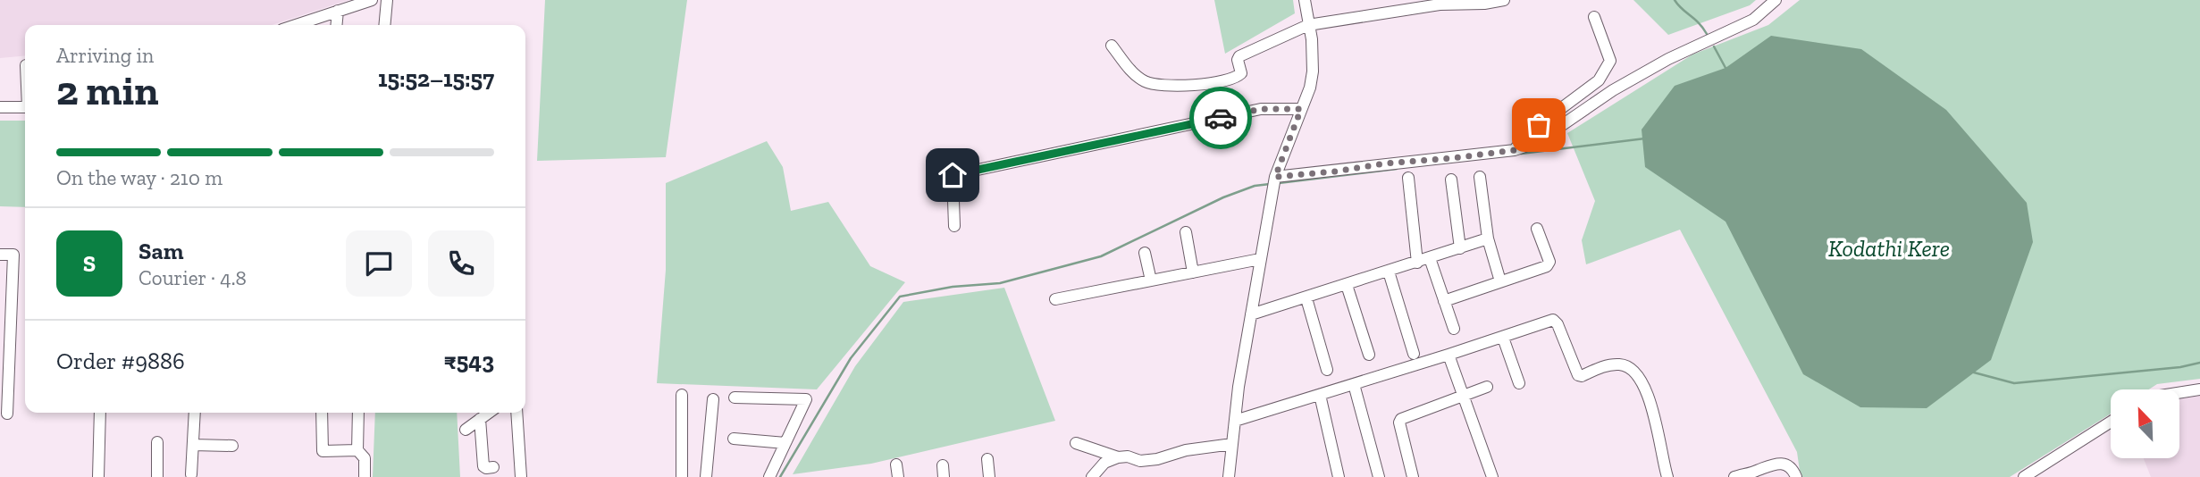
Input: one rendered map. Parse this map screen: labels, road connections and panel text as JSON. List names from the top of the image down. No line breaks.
{"water":["Kodathi Kere"],"north":"top left","page":{"heading":["2 min","Arriving in","15:52–15:57"],"panel":["Sam","Courier · 4.8","Order #9886","₹543"],"bar":"On the way · 210 m","round":"S"}}
